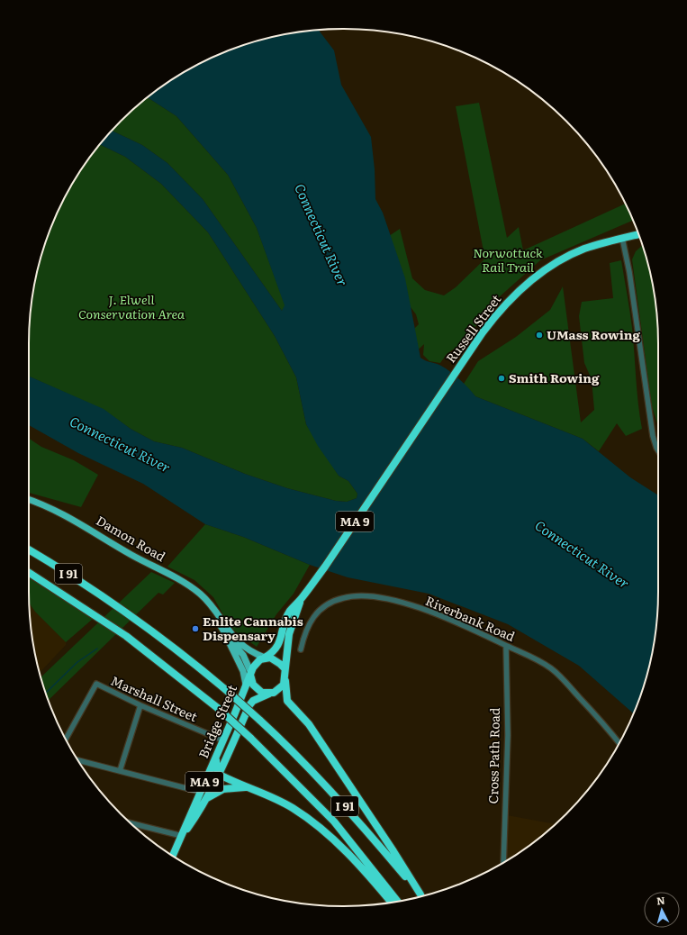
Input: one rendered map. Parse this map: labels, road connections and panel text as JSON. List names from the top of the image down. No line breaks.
{"streets":{"highway":["Russell Street","MA 9","I 91","Bridge Street"],"main road":["Damon Road"],"street":["Riverbank Road","Marshall Street","Cross Path Road"]},"crossings":[["Russell Street","MA 9"],["MA 9","Damon Road"],["MA 9","Bridge Street"],["Damon Road","Bridge Street"],["Riverbank Road","Cross Path Road"],["Marshall Street","Bridge Street"]],"water":["Connecticut River"],"parks":["Norwottuck Rail Trail","J. Elwell Conservation Area"],"places":["UMass Rowing","Smith Rowing","Enlite Cannabis Dispensary"],"north":"top"}
